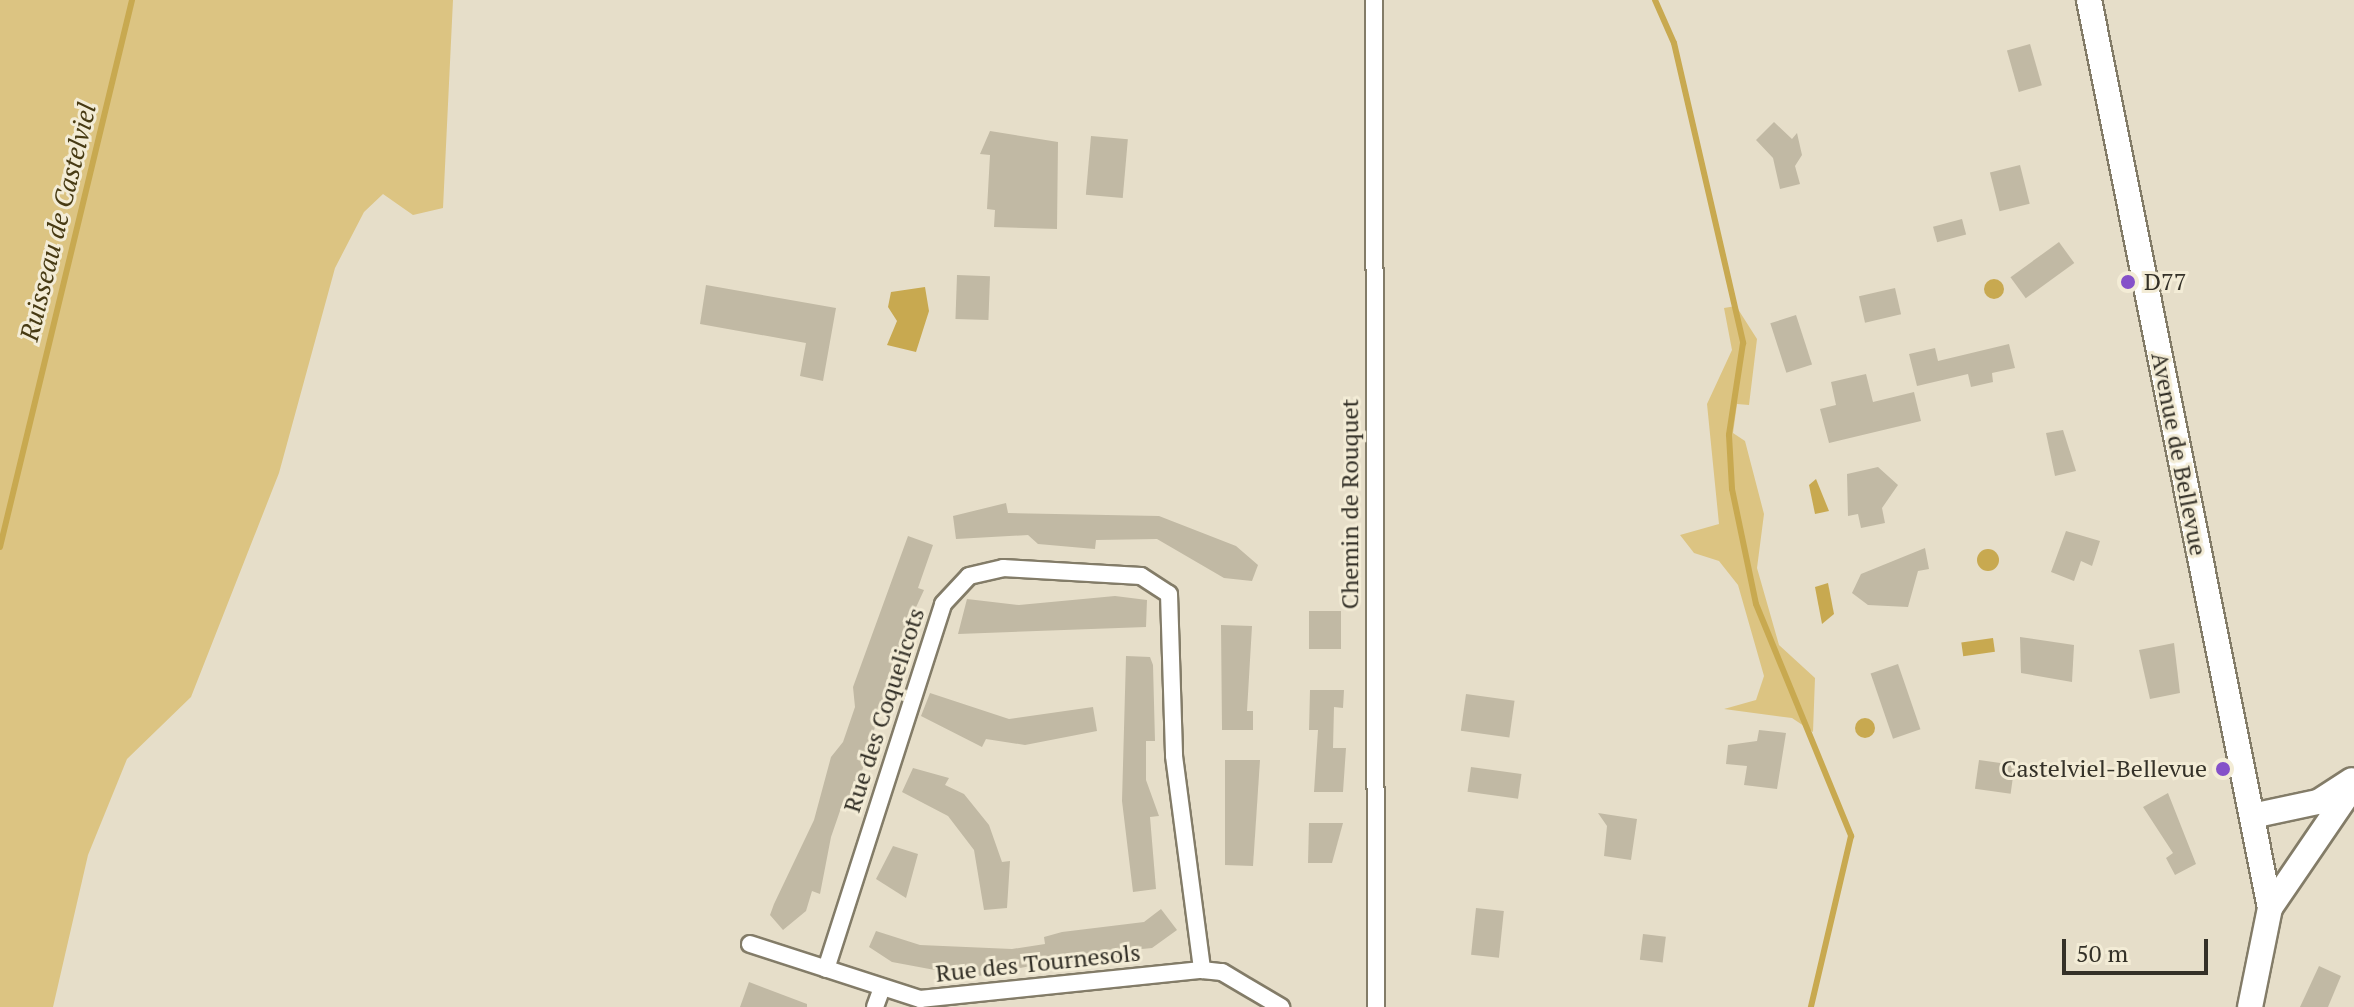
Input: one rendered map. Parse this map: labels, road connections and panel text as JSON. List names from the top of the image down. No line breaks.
{"streets":{"street":["Avenue de Bellevue","Chemin de Rouquet","Rue des Coquelicots","Rue des Tournesols"]},"crossings":[["Rue des Coquelicots","Rue des Tournesols"]],"water":["Ruisseau de Castelviel"],"places":["D77","Castelviel-Bellevue"],"scale_bar":"50 m"}
